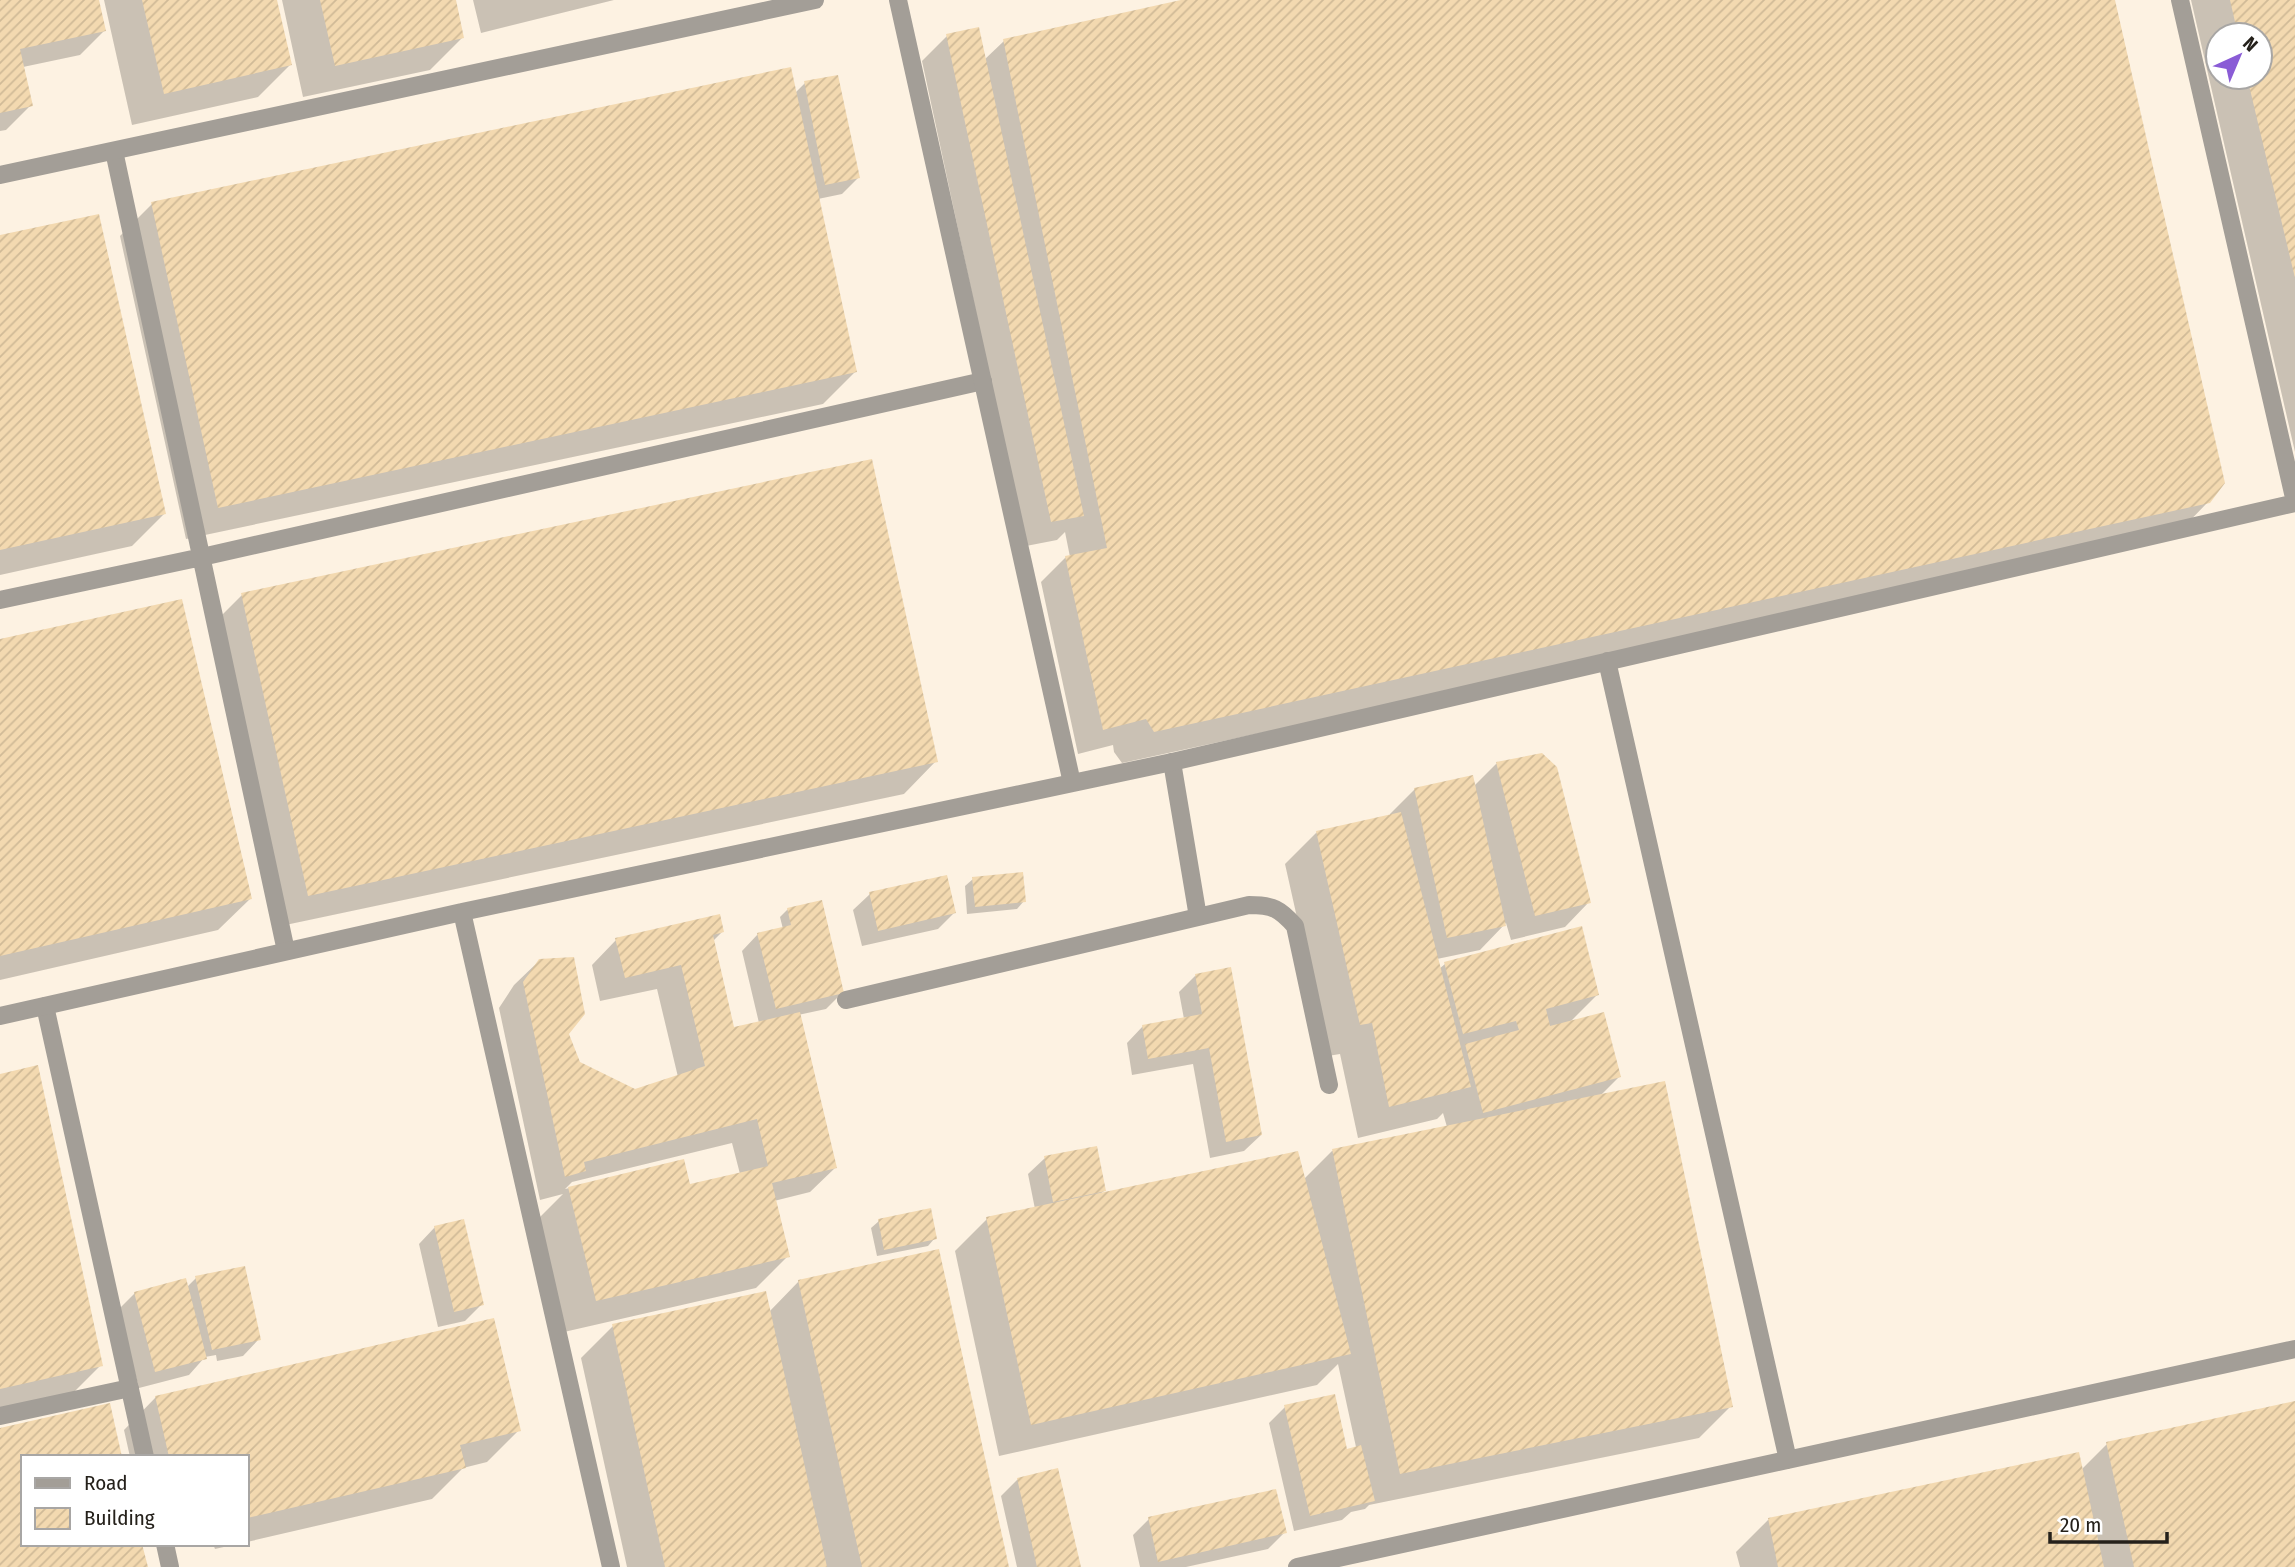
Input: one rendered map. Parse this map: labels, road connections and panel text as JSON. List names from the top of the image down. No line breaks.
{"legend":["Road","Building"],"scale_bar":"20 m","north":"top right"}
